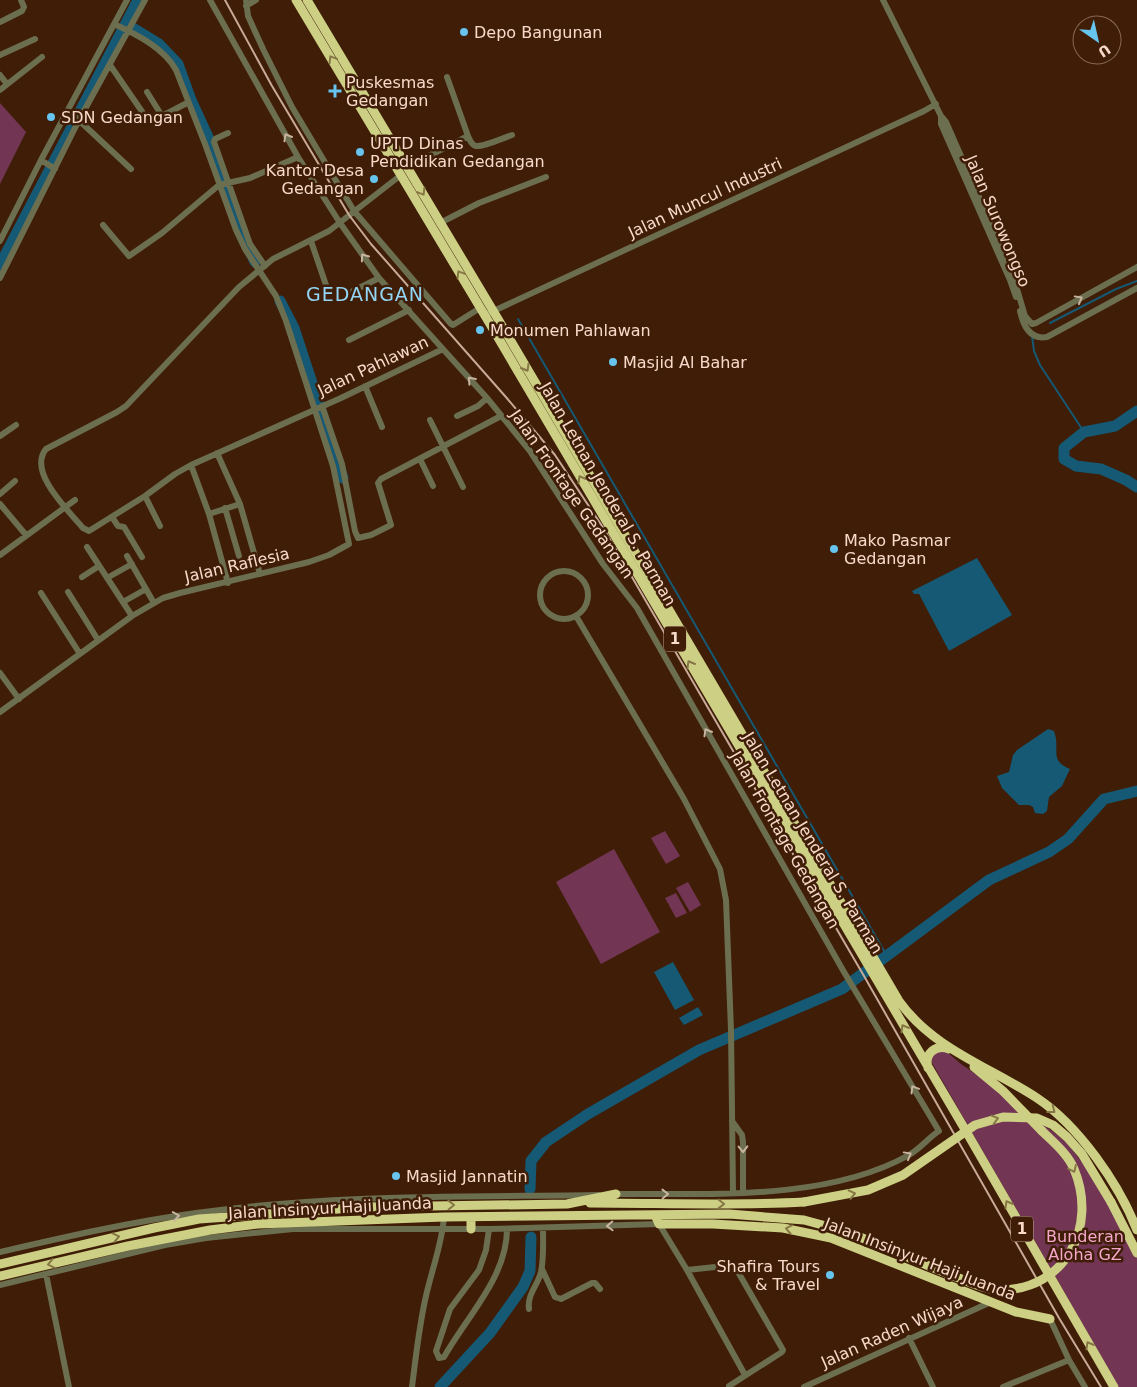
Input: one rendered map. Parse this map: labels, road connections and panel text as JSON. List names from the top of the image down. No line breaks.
{"streets":{"highway":["Jalan Letnan Jenderal S. Parman","1","Jalan Insinyur Haji Juanda"],"street":["Jalan Muncul Industri","Jalan Surowongso","Jalan Pahlawan","Jalan Frontage Gedangan","Jalan Raflesia","Jalan Raden Wijaya"]},"crossings":[["Jalan Muncul Industri","Jalan Surowongso"],["Jalan Muncul Industri","Jalan Letnan Jenderal S. Parman"],["Jalan Muncul Industri","1"],["Jalan Pahlawan","Jalan Frontage Gedangan"],["Jalan Pahlawan","Jalan Raflesia"],["Jalan Frontage Gedangan","Jalan Insinyur Haji Juanda"],["Jalan Letnan Jenderal S. Parman","1"],["Jalan Insinyur Haji Juanda","Jalan Raden Wijaya"]],"districts":["GEDANGAN"],"parks":["Bunderan Aloha GZ"],"places":{"other":["Depo Bangunan","SDN Gedangan","UPTD Dinas Pendidikan Gedangan","Kantor Desa Gedangan","Monumen Pahlawan","Masjid Al Bahar","Mako Pasmar Gedangan","Masjid Jannatin","Shafira Tours & Travel"],"health":["Puskesmas Gedangan"]},"north":"bottom right"}
